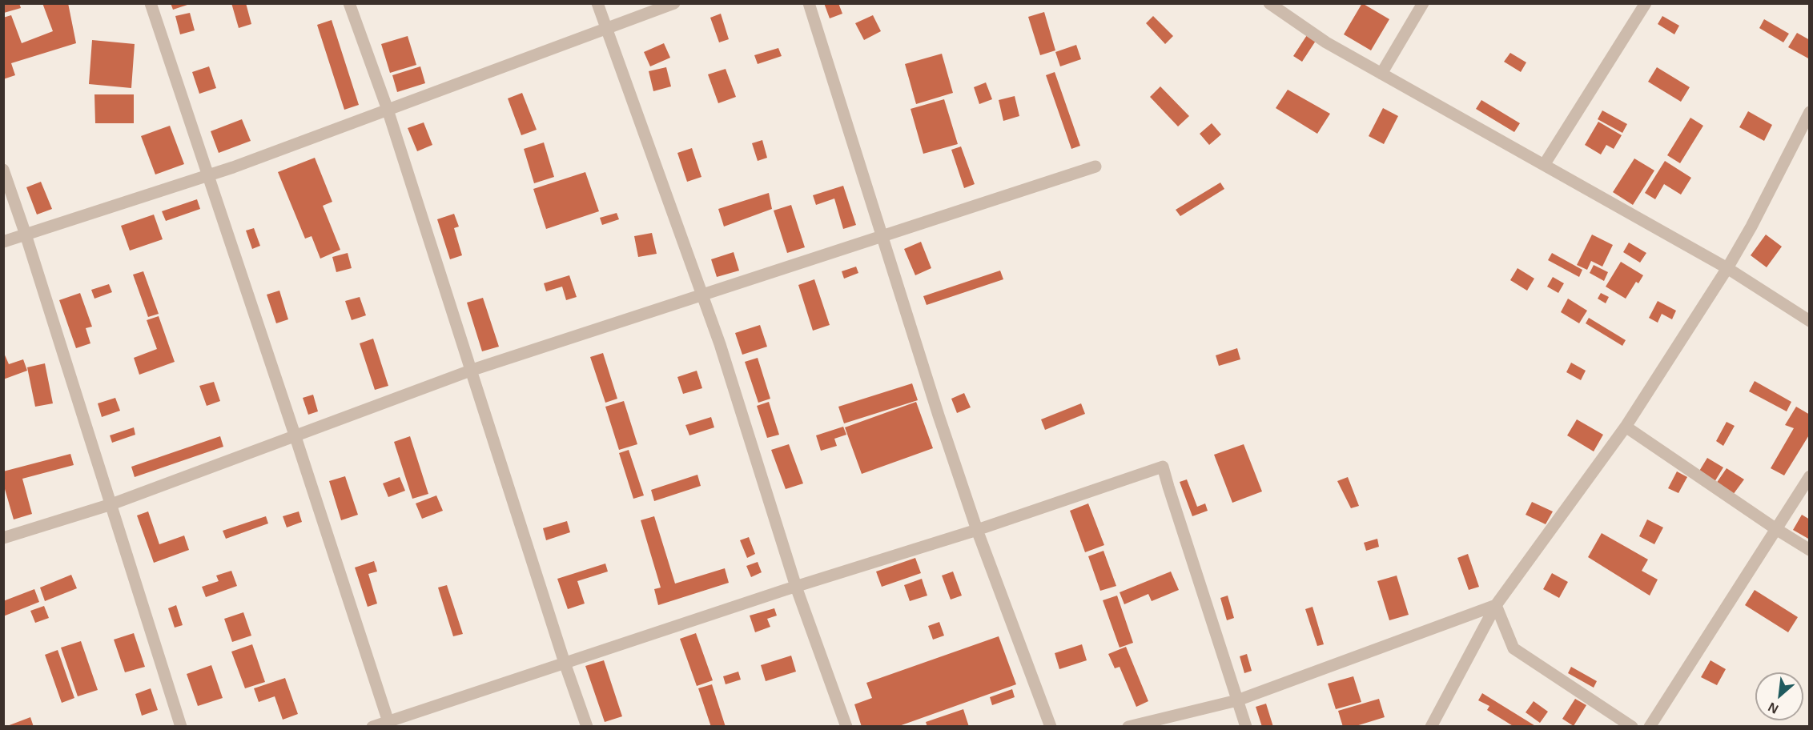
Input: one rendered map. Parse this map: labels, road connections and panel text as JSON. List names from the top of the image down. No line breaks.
{"north":"bottom left"}
